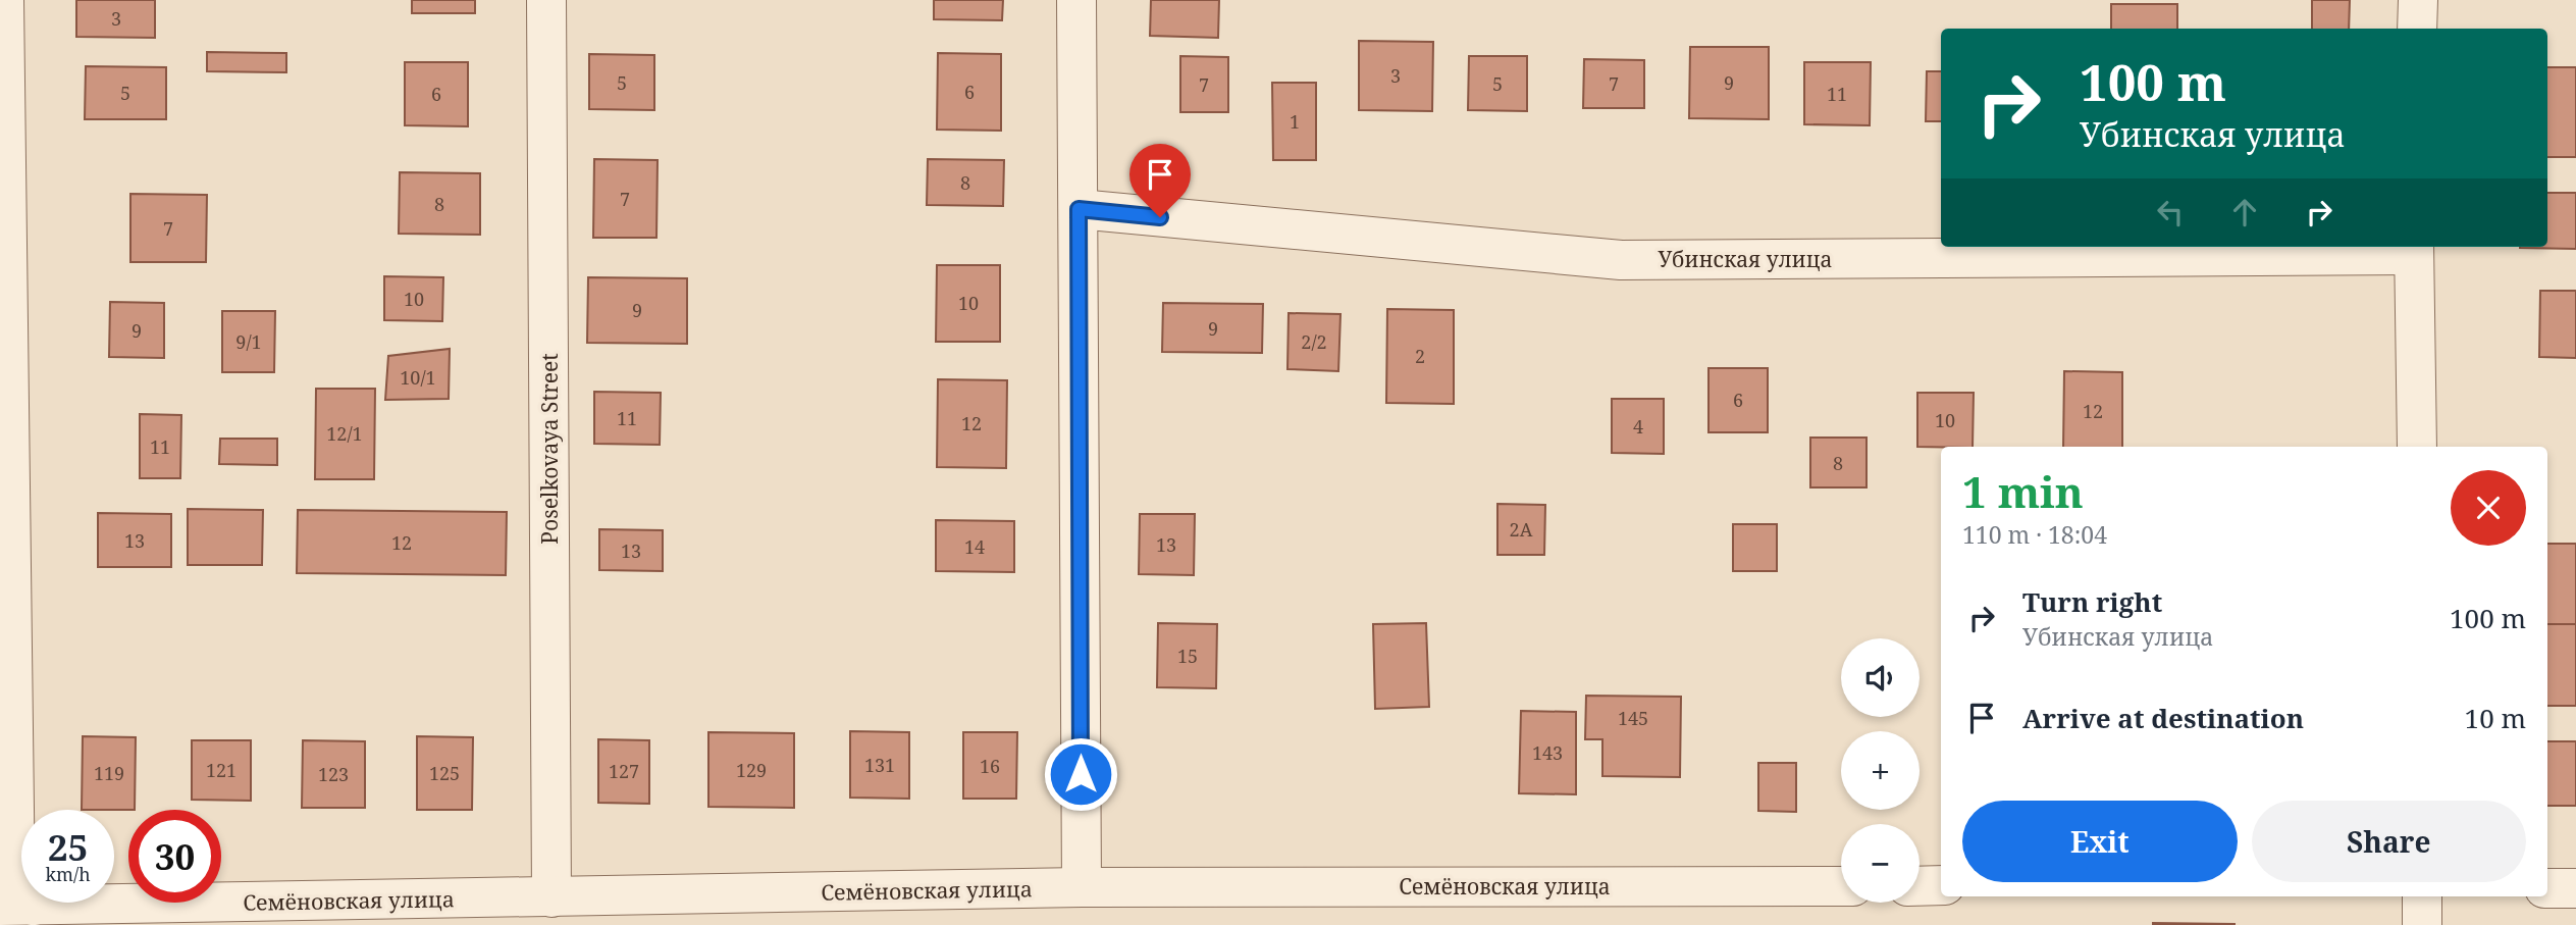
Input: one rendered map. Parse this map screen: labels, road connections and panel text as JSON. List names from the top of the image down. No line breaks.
{"streets":{"street":["Убинская улица","Poselkovaya Street","Семёновская улица"]},"crossings":[["Poselkovaya Street","Семёновская улица"]],"house_numbers":["3","3","5","9","5","7","7","6","5","6","11","1","8","7","8","7","10","10","9","9","9","9/1","2/2","2","10/1","6","12","11","10","12","4","12/1","11","8","2А","13","12","13","14","13","15","145","143","131","16","121","129","127","119","125","123"],"page":{"turn":["100 m","Убинская улица"],"heading":["1 min","110 m · 18:04"],"list":[{"name":"Turn right","note":"Убинская улица","value":"100 m"},{"name":"Arrive at destination","value":"10 m"}],"map_buttons":["+","−"],"buttons":["Exit","Share"],"speed":"25 km/h","limit":"30"}}
